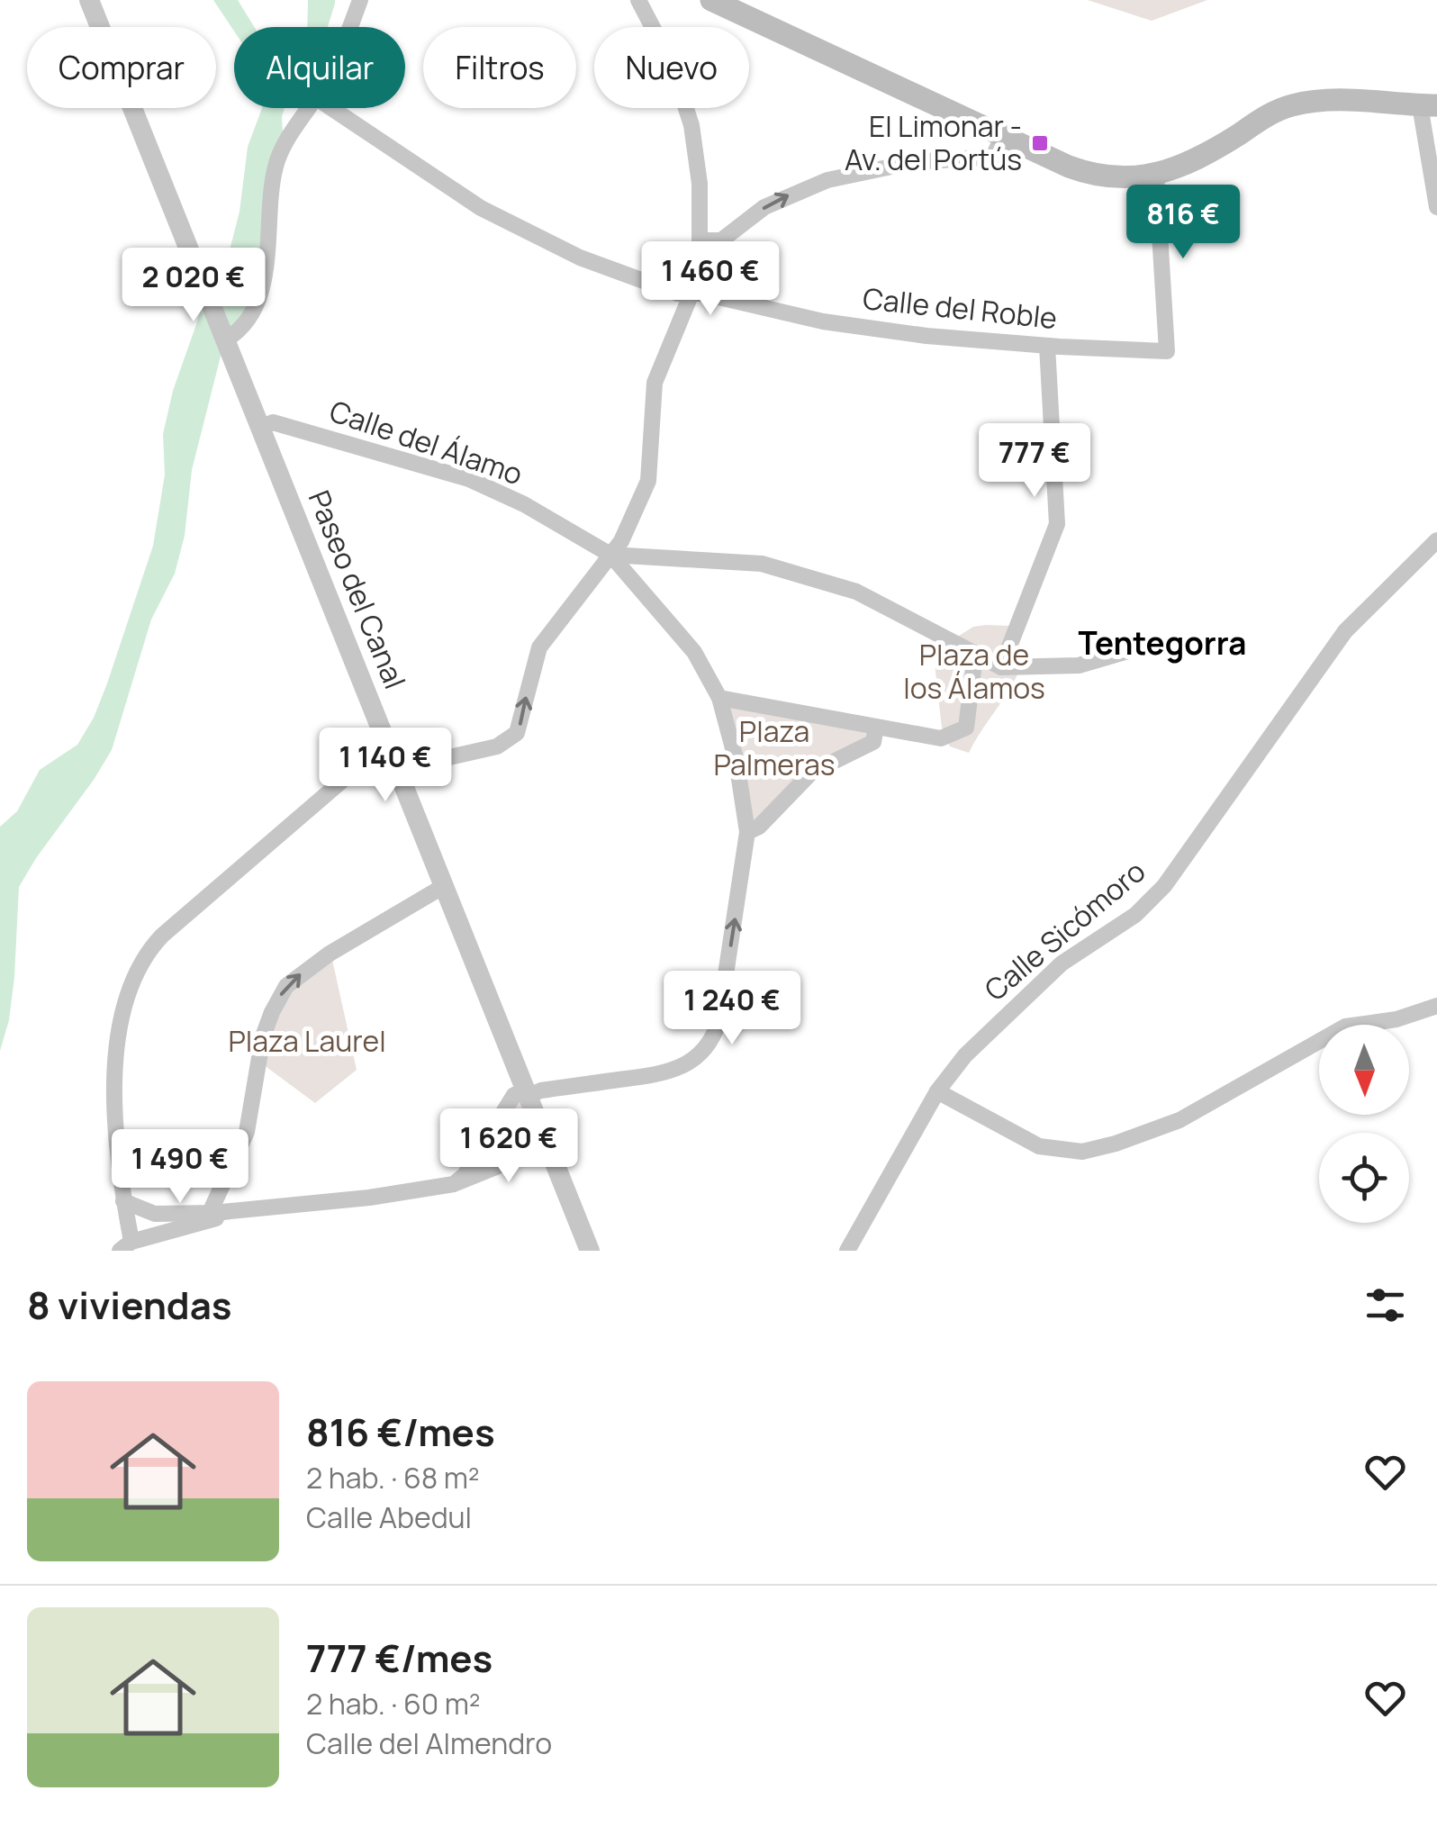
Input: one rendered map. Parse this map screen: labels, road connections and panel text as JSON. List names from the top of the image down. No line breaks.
{"streets":{"street":["Calle del Roble","Calle del Álamo","Paseo del Canal","Calle Sicómoro"]},"crossings":[["Calle del Álamo","Paseo del Canal"]],"districts":["Tentegorra"],"parks":["Plaza de los Álamos","Plaza Palmeras","Plaza Laurel"],"places":{"transit":["El Limonar - Av. del Portús"]},"north":"bottom","page":{"chip":["Comprar","Alquilar","Filtros","Nuevo"],"price":["816 €","1 460 €","2 020 €","777 €","1 140 €","1 240 €","1 620 €","1 490 €"],"heading":"8 viviendas","list":[{"name":"816 €/mes","note":"2 hab. · 68 m² · Calle Abedul"},{"name":"777 €/mes","note":"2 hab. · 60 m² · Calle del Almendro"}]}}
